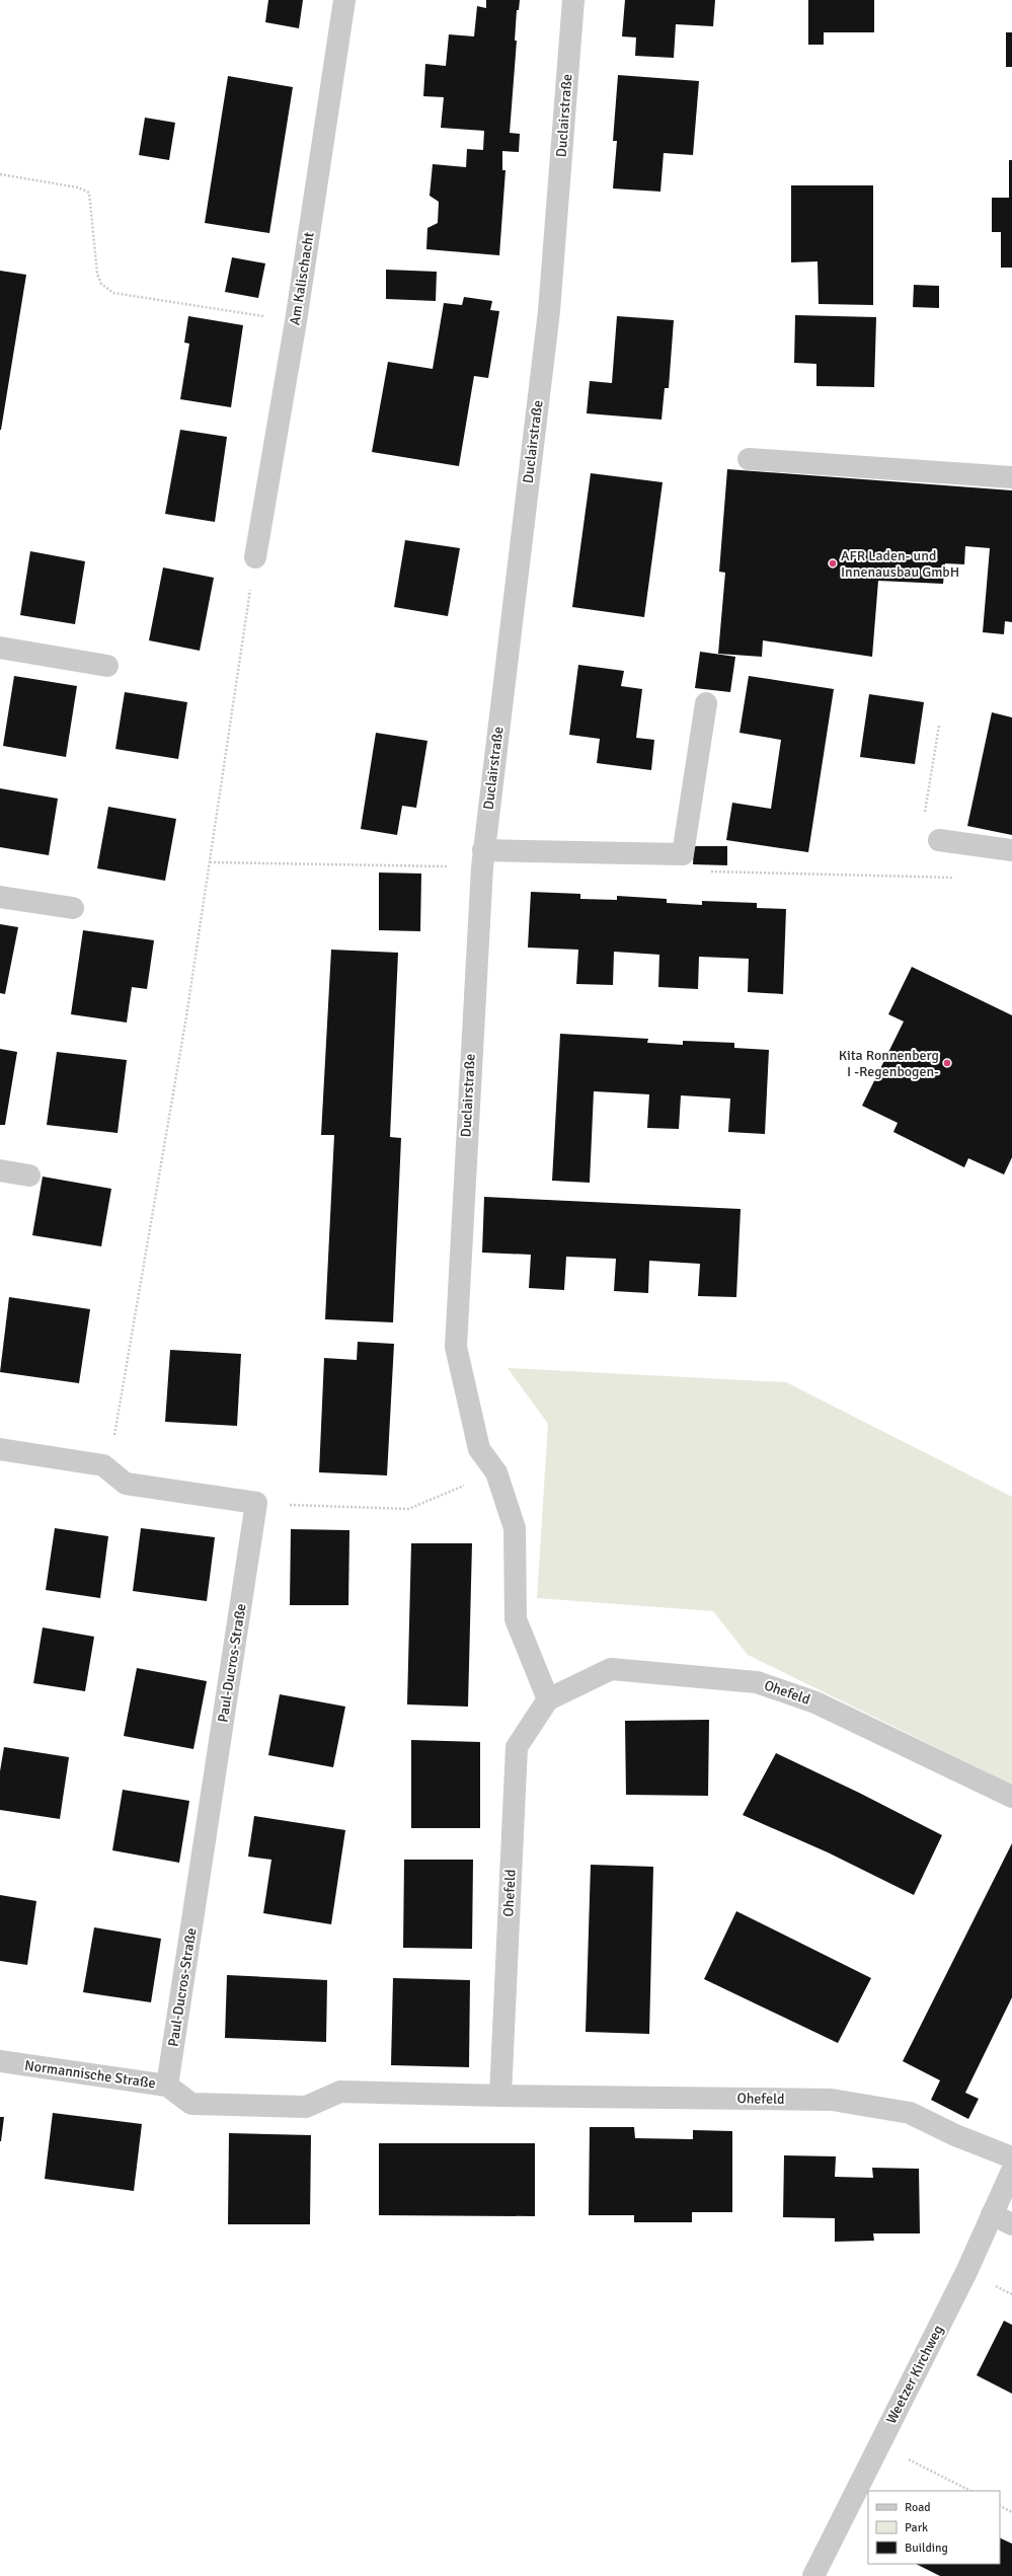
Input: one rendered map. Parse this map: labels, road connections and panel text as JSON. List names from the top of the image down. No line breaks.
{"streets":{"street":["Duclairstraße","Am Kalischacht","Paul-Ducros-Straße","Ohefeld","Normannische Straße","Weetzer Kirchweg"]},"crossings":[["Duclairstraße","Ohefeld"],["Paul-Ducros-Straße","Normannische Straße"],["Ohefeld","Normannische Straße"]],"places":["AFR Laden- und Innenausbau GmbH","Kita Ronnenberg I -Regenbogen-"],"legend":["Road","Park","Building"]}
